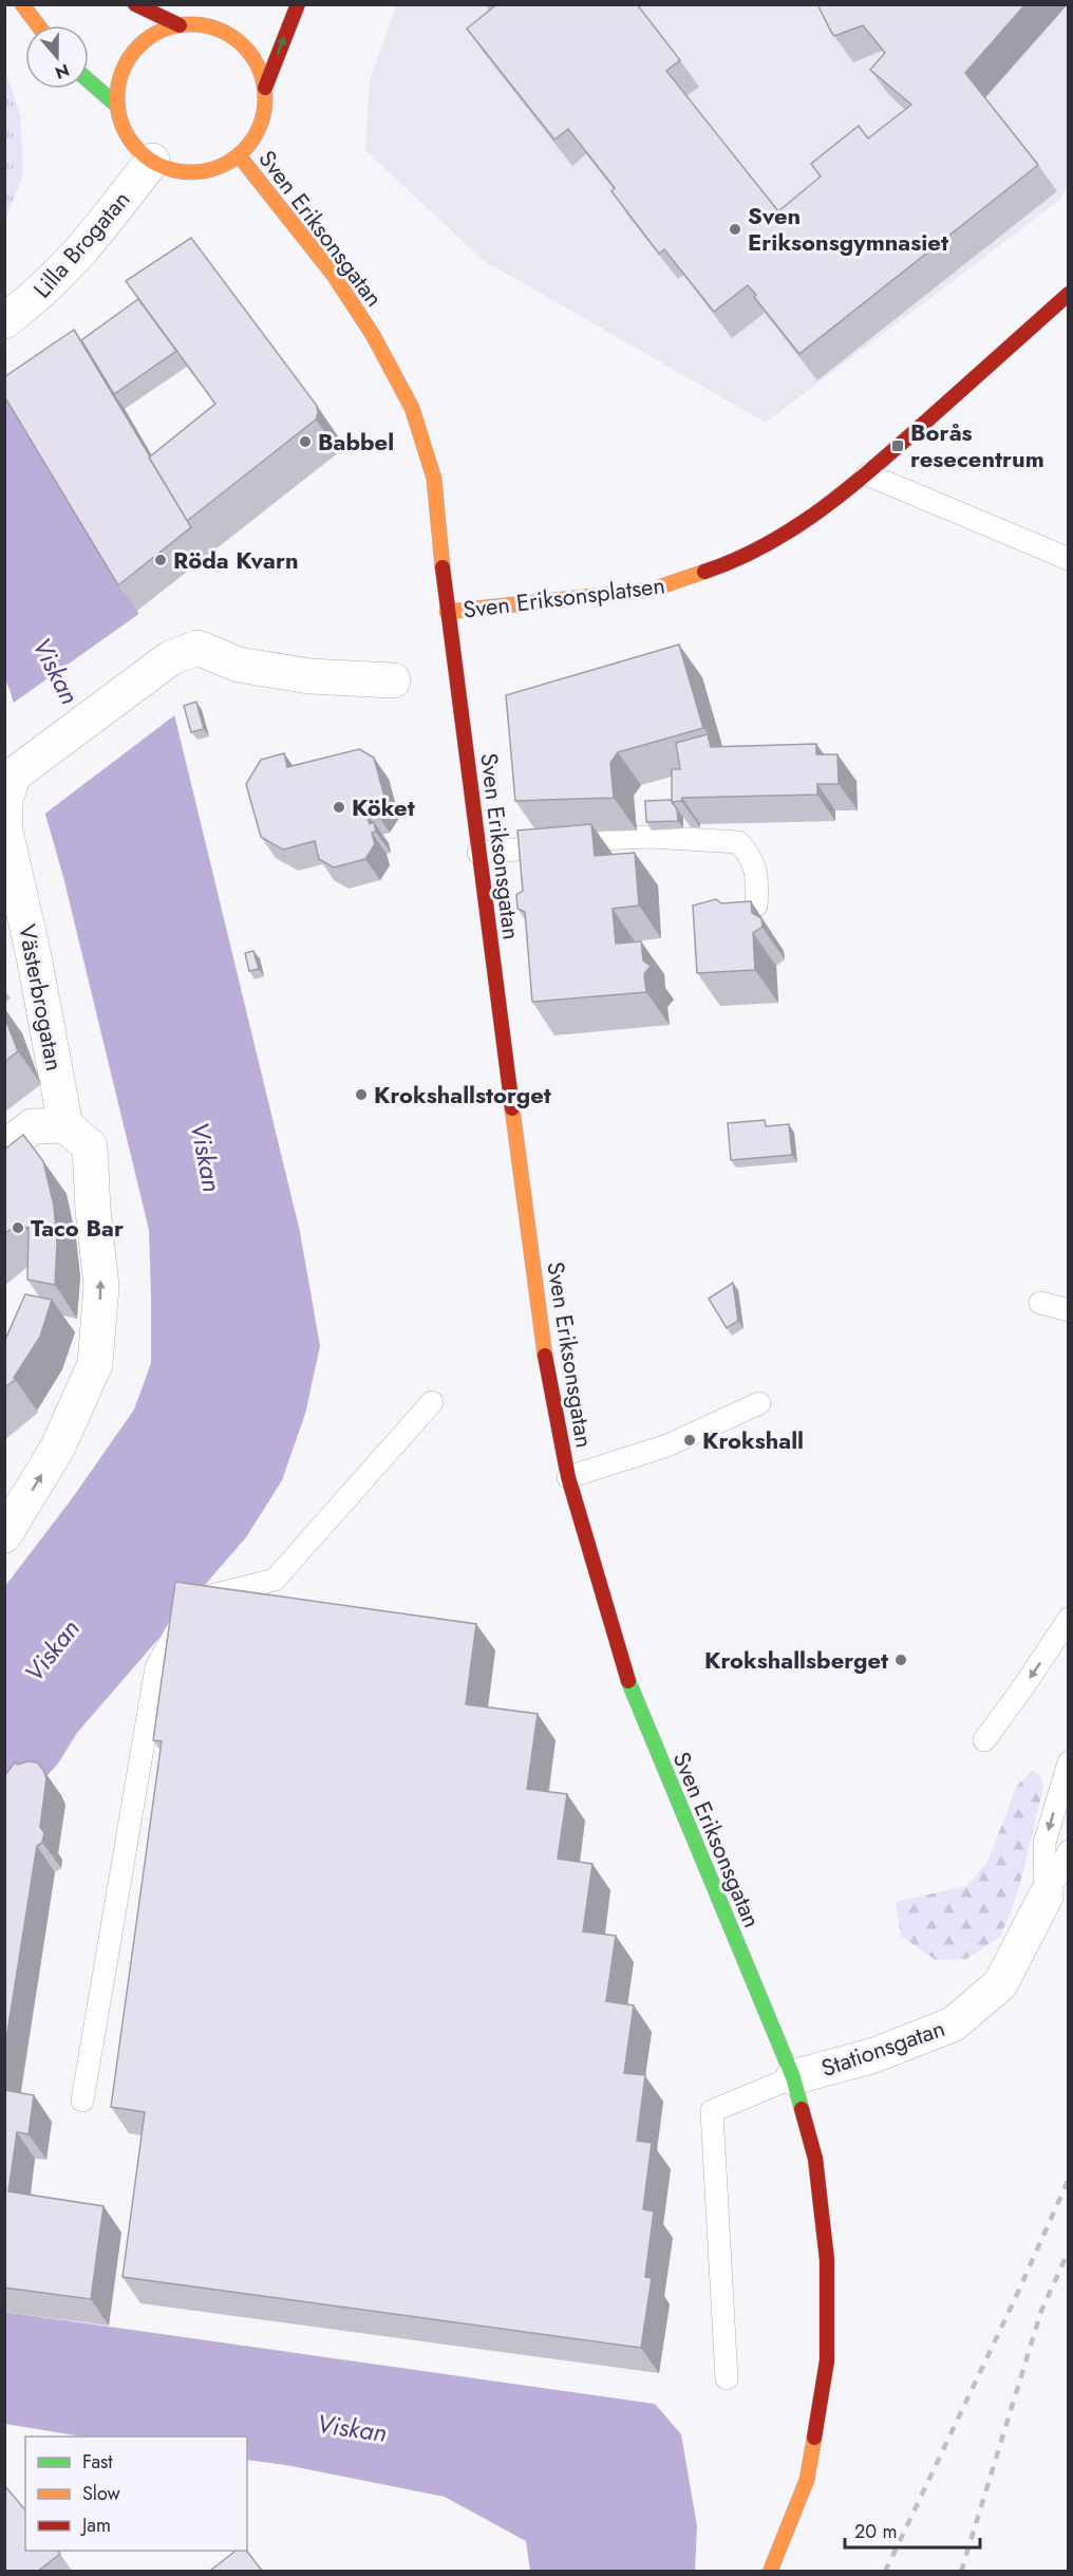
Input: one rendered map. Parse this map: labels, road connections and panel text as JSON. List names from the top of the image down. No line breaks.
{"streets":{"street":["Sven Eriksonsgatan","Lilla Brogatan","Sven Eriksonsplatsen","Västerbrogatan","Stationsgatan"]},"crossings":[["Sven Eriksonsgatan","Lilla Brogatan"],["Sven Eriksonsgatan","Sven Eriksonsplatsen"],["Sven Eriksonsgatan","Stationsgatan"]],"water":["Viskan"],"places":{"other":["Sven Eriksonsgymnasiet","Babbel","Röda Kvarn","Köket","Krokshallstorget","Taco Bar","Krokshall","Krokshallsberget"],"transit":["Borås resecentrum"]},"legend":["Fast","Slow","Jam"],"scale_bar":"20 m","north":"bottom"}
